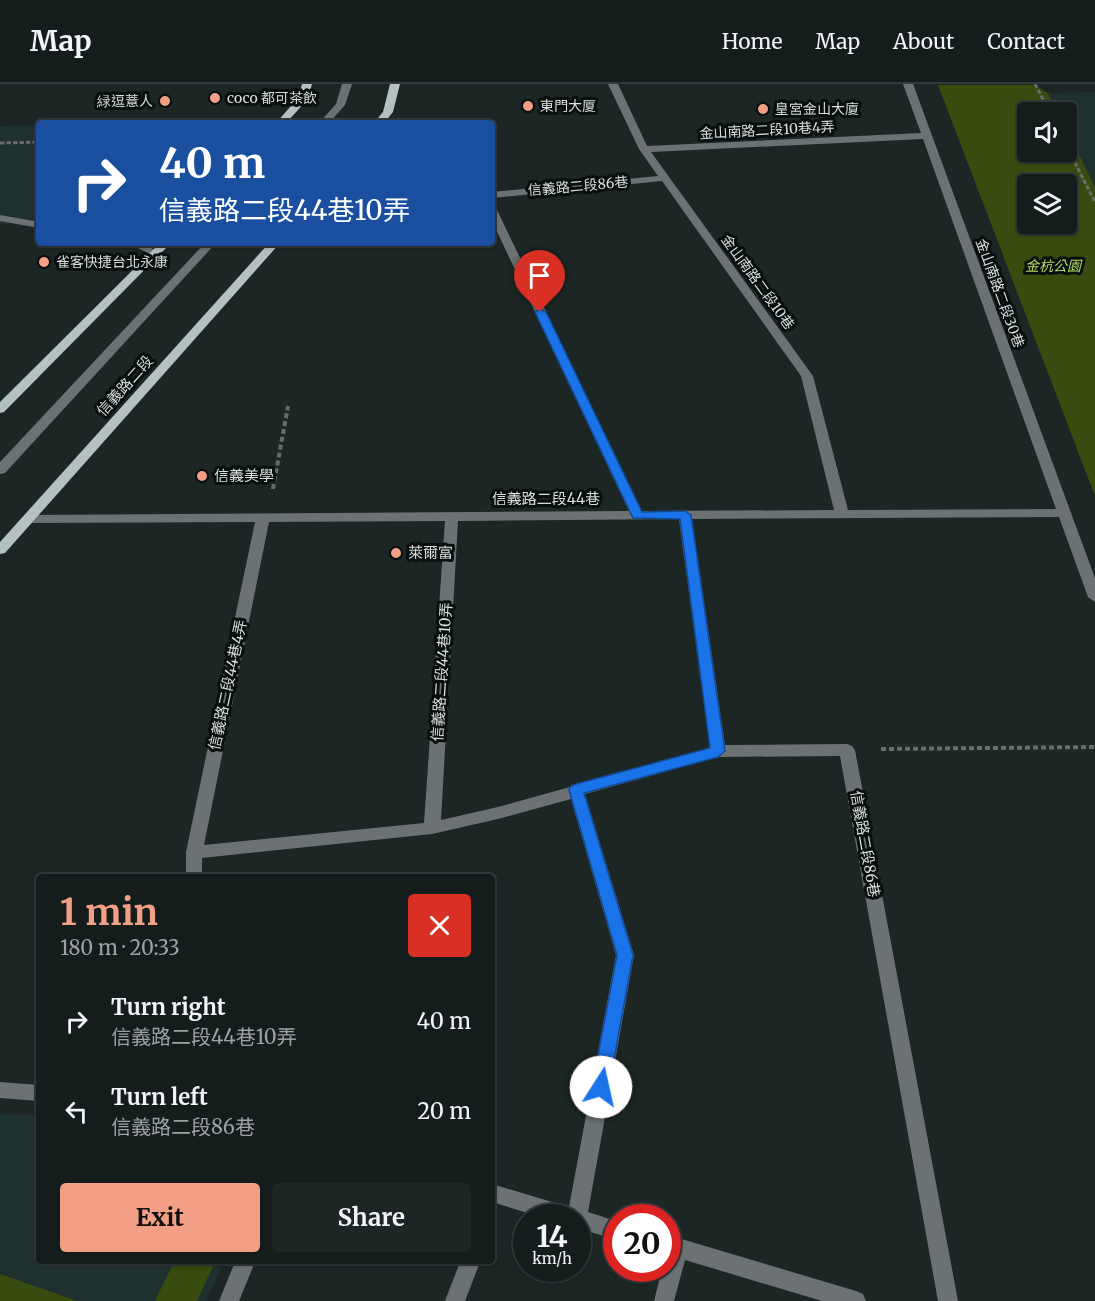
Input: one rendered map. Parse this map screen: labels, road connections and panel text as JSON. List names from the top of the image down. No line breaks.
{"streets":{"main road":["信義路二段"],"street":["金山南路二段10巷4弄","信義路二段86巷","金山南路二段10巷","金山南路二段30巷","信義路二段44巷","信義路二段44巷10弄","信義路二段44巷4弄"]},"crossings":[["金山南路二段10巷4弄","金山南路二段10巷"],["金山南路二段10巷4弄","金山南路二段30巷"],["信義路二段86巷","金山南路二段10巷"],["金山南路二段10巷","信義路二段44巷"],["金山南路二段30巷","信義路二段44巷"],["信義路二段","信義路二段44巷"],["信義路二段44巷","信義路二段44巷10弄"],["信義路二段44巷","信義路二段44巷4弄"]],"parks":["金杭公園"],"places":["coco 都可茶飲","緑逗薏人","東門大厦","皇宮金山大廈","雀客快捷台北永康","信義美學","萊爾富"],"page":{"header":"Map","nav":["Home","Map","About","Contact"],"turn":["40 m","信義路二段44巷10弄"],"heading":["1 min","180 m · 20:33"],"list":[{"name":"Turn right","note":"信義路二段44巷10弄","value":"40 m"},{"name":"Turn left","note":"信義路二段86巷","value":"20 m"}],"buttons":["Exit","Share"],"speed":"14 km/h","limit":"20"}}
